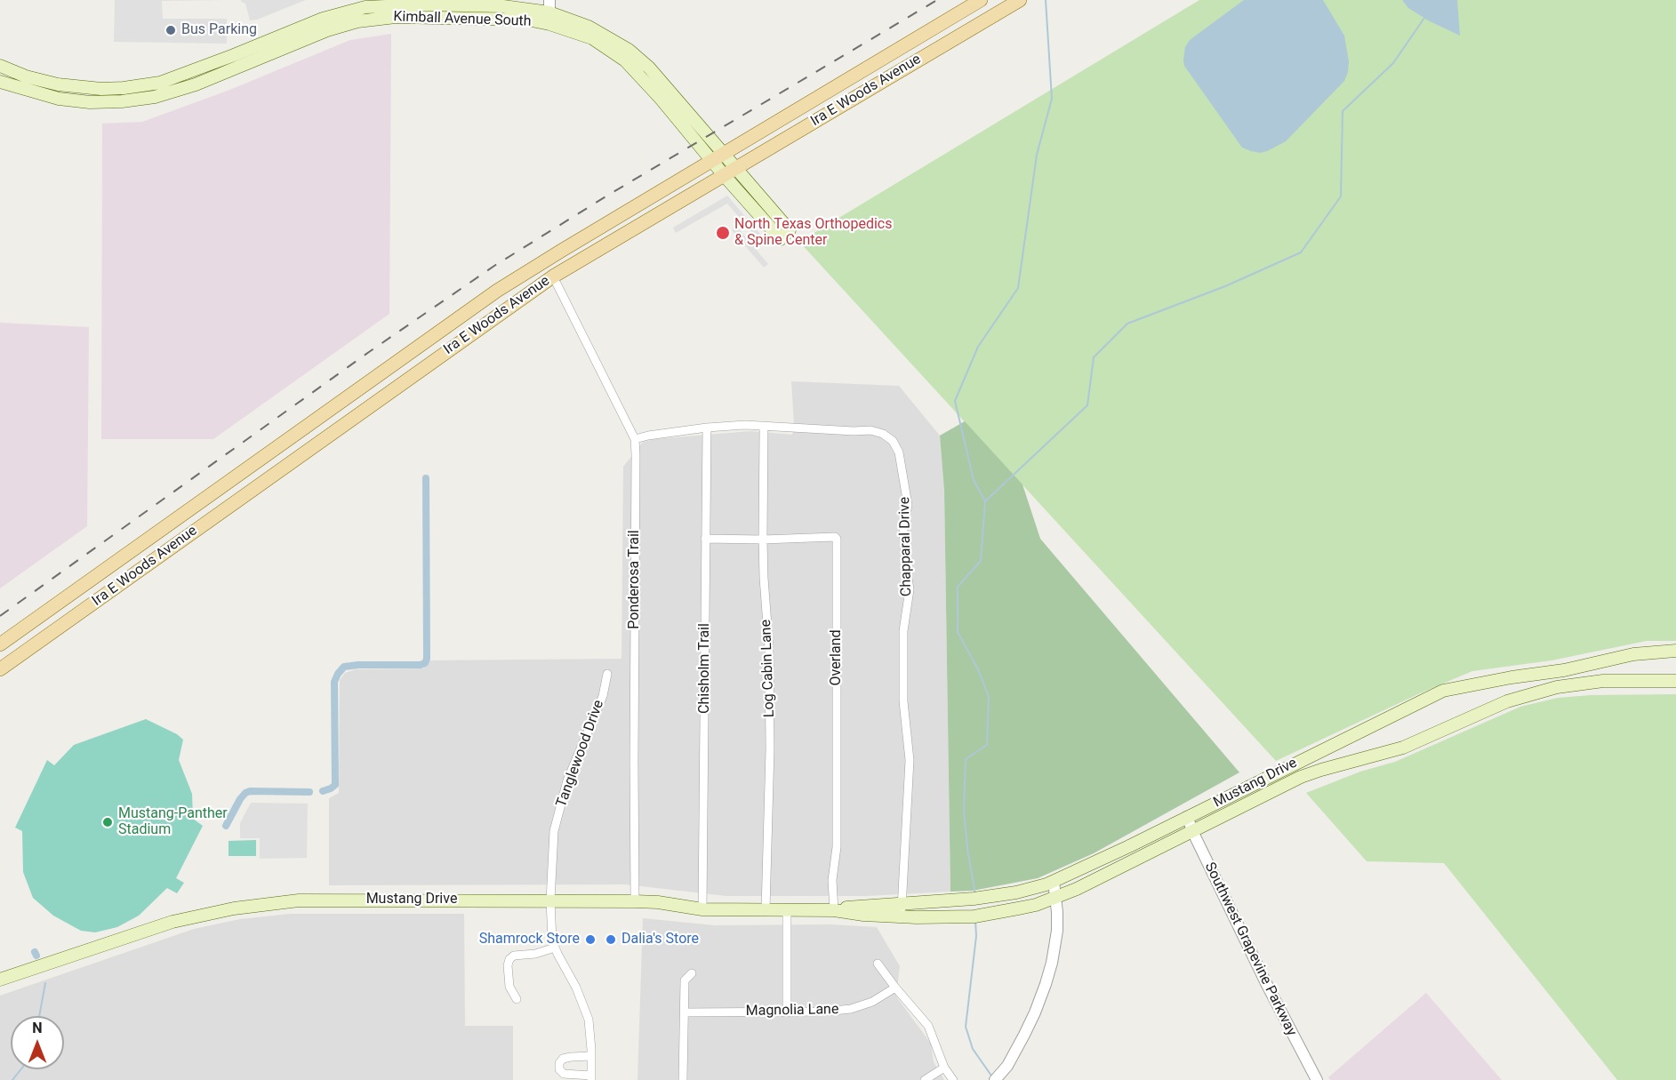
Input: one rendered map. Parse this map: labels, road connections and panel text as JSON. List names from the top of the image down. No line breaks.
{"streets":{"main road":["Kimball Avenue South","Ira E Woods Avenue","Mustang Drive"],"street":["Chapparal Drive","Ponderosa Trail","Overland","Chisholm Trail","Log Cabin Lane","Tanglewood Drive","Southwest Grapevine Parkway","Magnolia Lane"]},"crossings":[["Kimball Avenue South","Ira E Woods Avenue"],["Ira E Woods Avenue","Ponderosa Trail"],["Chapparal Drive","Ponderosa Trail"],["Chapparal Drive","Chisholm Trail"],["Chapparal Drive","Log Cabin Lane"],["Chapparal Drive","Mustang Drive"],["Ponderosa Trail","Mustang Drive"],["Overland","Chisholm Trail"],["Overland","Log Cabin Lane"],["Overland","Mustang Drive"],["Chisholm Trail","Mustang Drive"],["Log Cabin Lane","Mustang Drive"],["Tanglewood Drive","Mustang Drive"],["Mustang Drive","Southwest Grapevine Parkway"]],"places":["Bus Parking","North Texas Orthopedics & Spine Center","Mustang-Panther Stadium","Shamrock Store","Dalia's Store"],"north":"top"}
